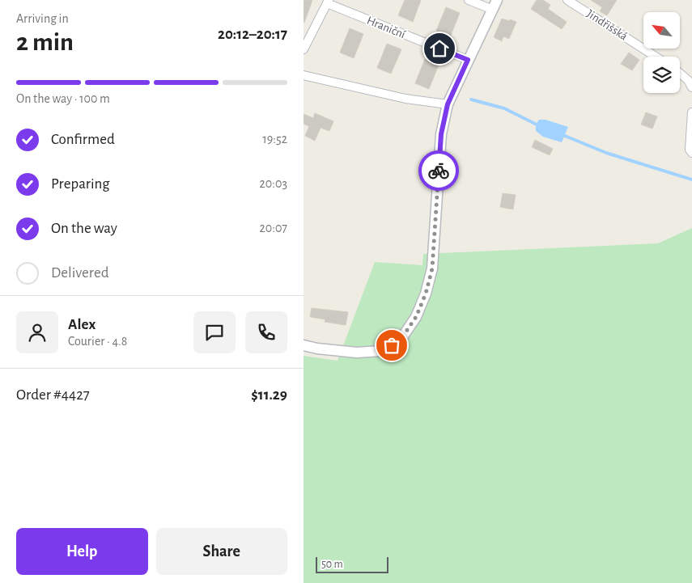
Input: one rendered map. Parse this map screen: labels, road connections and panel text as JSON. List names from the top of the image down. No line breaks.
{"streets":{"street":["Jindřišská","Hraniční"]},"scale_bar":"50 m","north":"top left","page":{"heading":["2 min","Arriving in","20:12–20:17"],"panel":["Alex","Courier · 4.8","Order #4427","$11.29"],"bar":"On the way · 100 m","list":[["Confirmed","19:52"],["Preparing","20:03"],["On the way","20:07"],"Delivered"],"buttons":["Help","Share"],"scale":"50 m"}}
